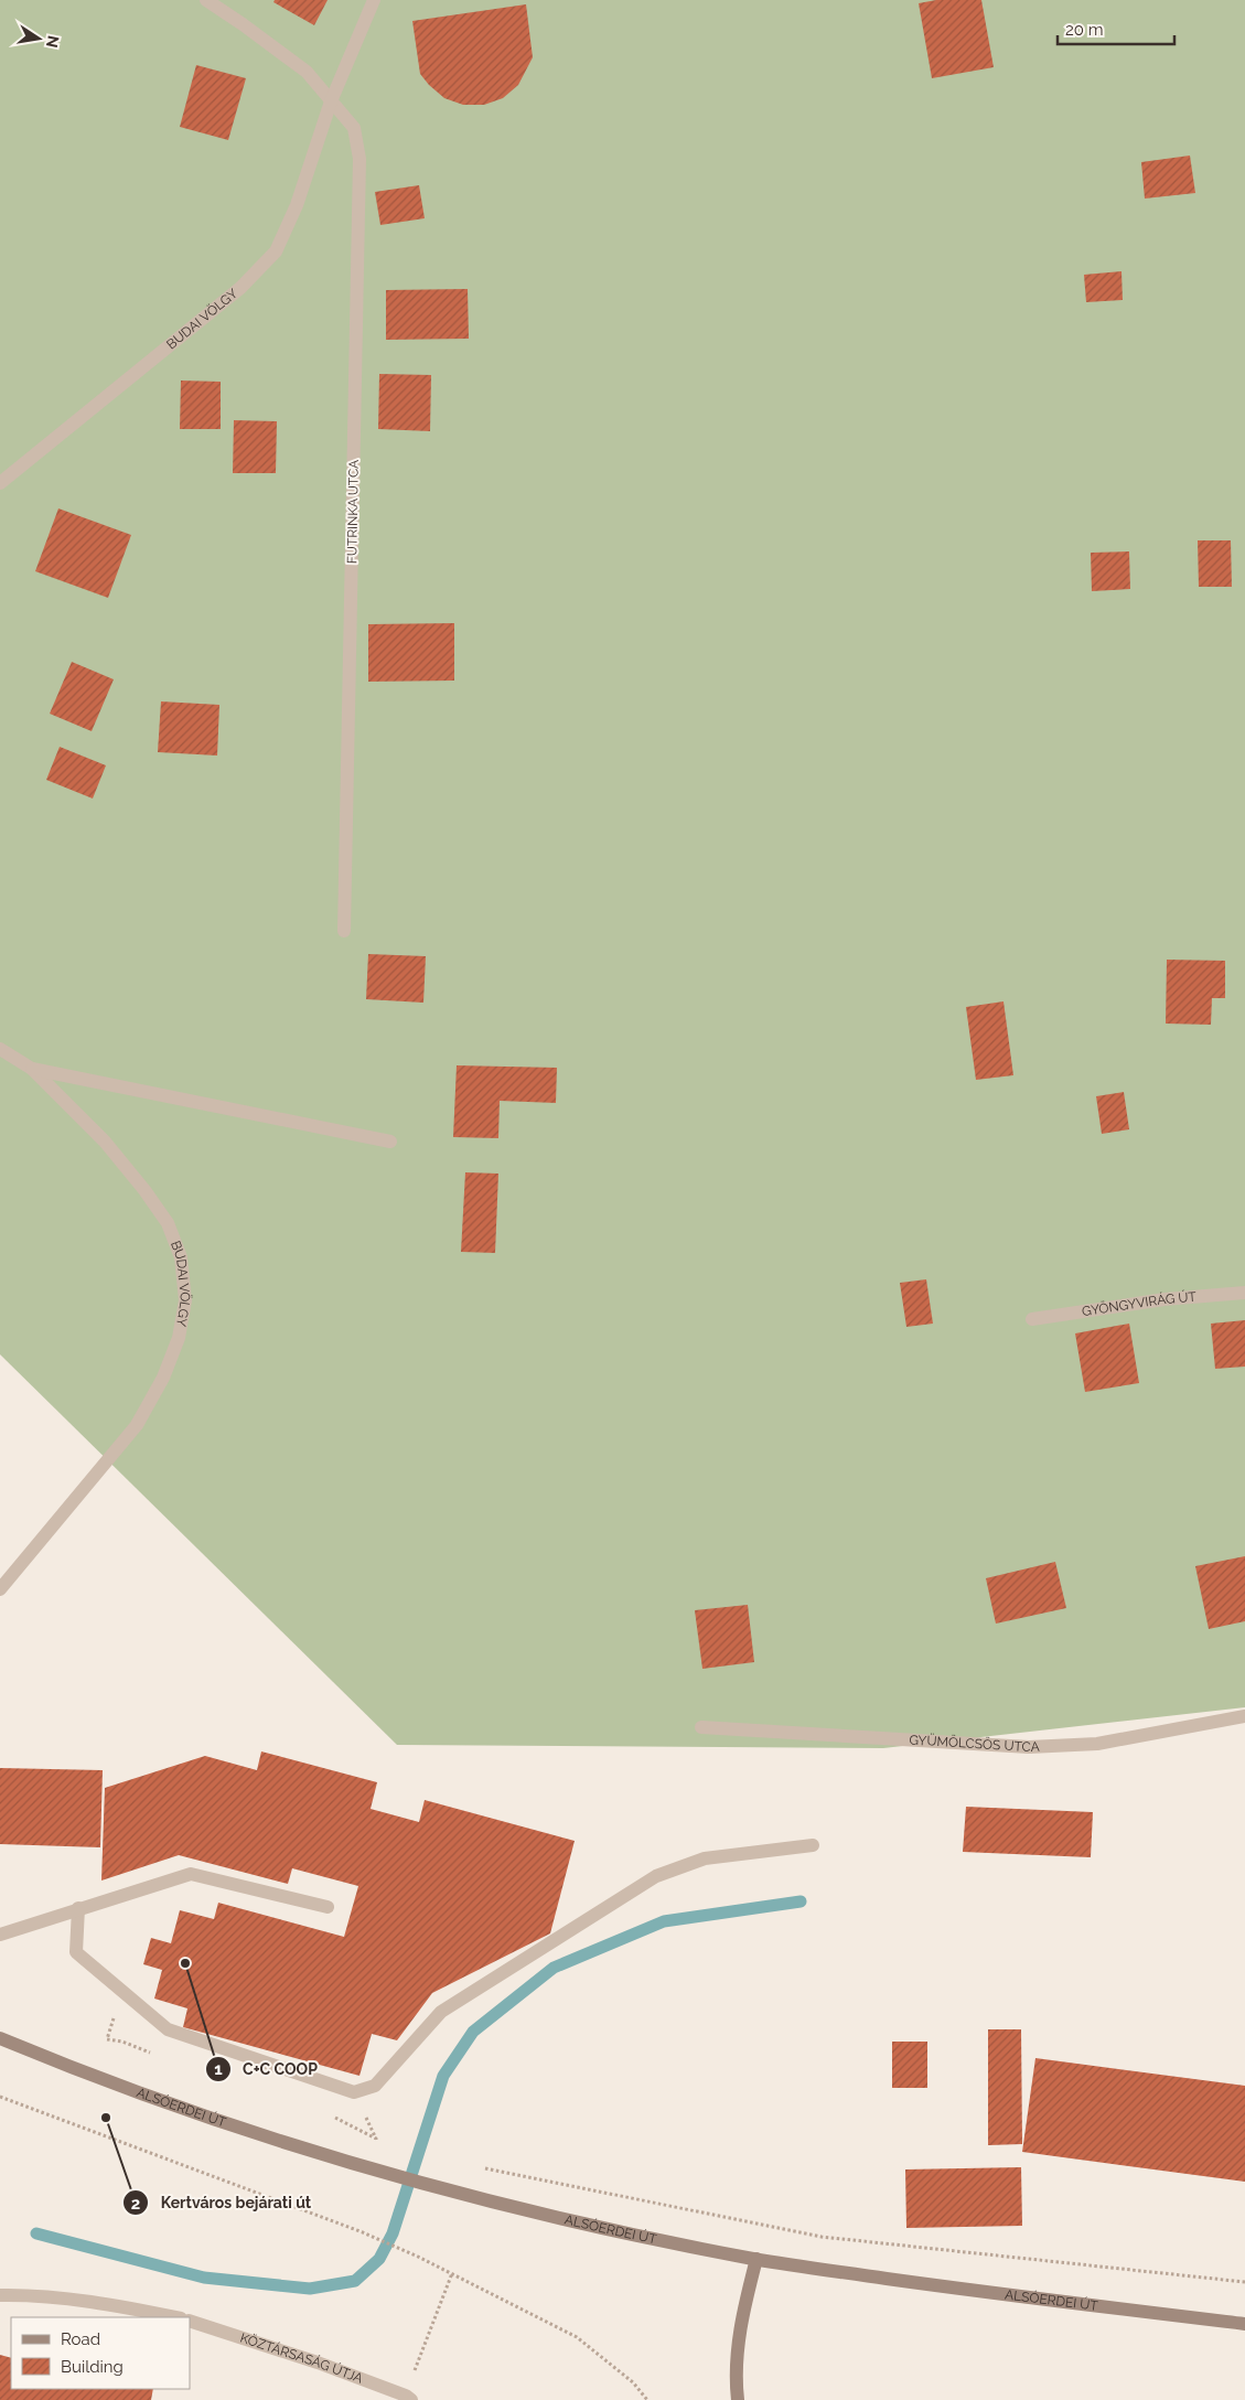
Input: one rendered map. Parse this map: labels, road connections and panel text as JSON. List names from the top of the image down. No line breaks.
{"streets":{"main road":["ALSÓERDEI ÚT"],"street":["BUDAI VÖLGY","FUTRINKA UTCA","GYÖNGYVIRÁG ÚT","GYÜMÖLCSÖS UTCA","KÖZTÁRSASÁG ÚTJA"]},"crossings":[["BUDAI VÖLGY","FUTRINKA UTCA"]],"places":["C+C COOP","Kertváros bejárati út"],"legend":["Road","Building"],"scale_bar":"20 m","north":"right"}
